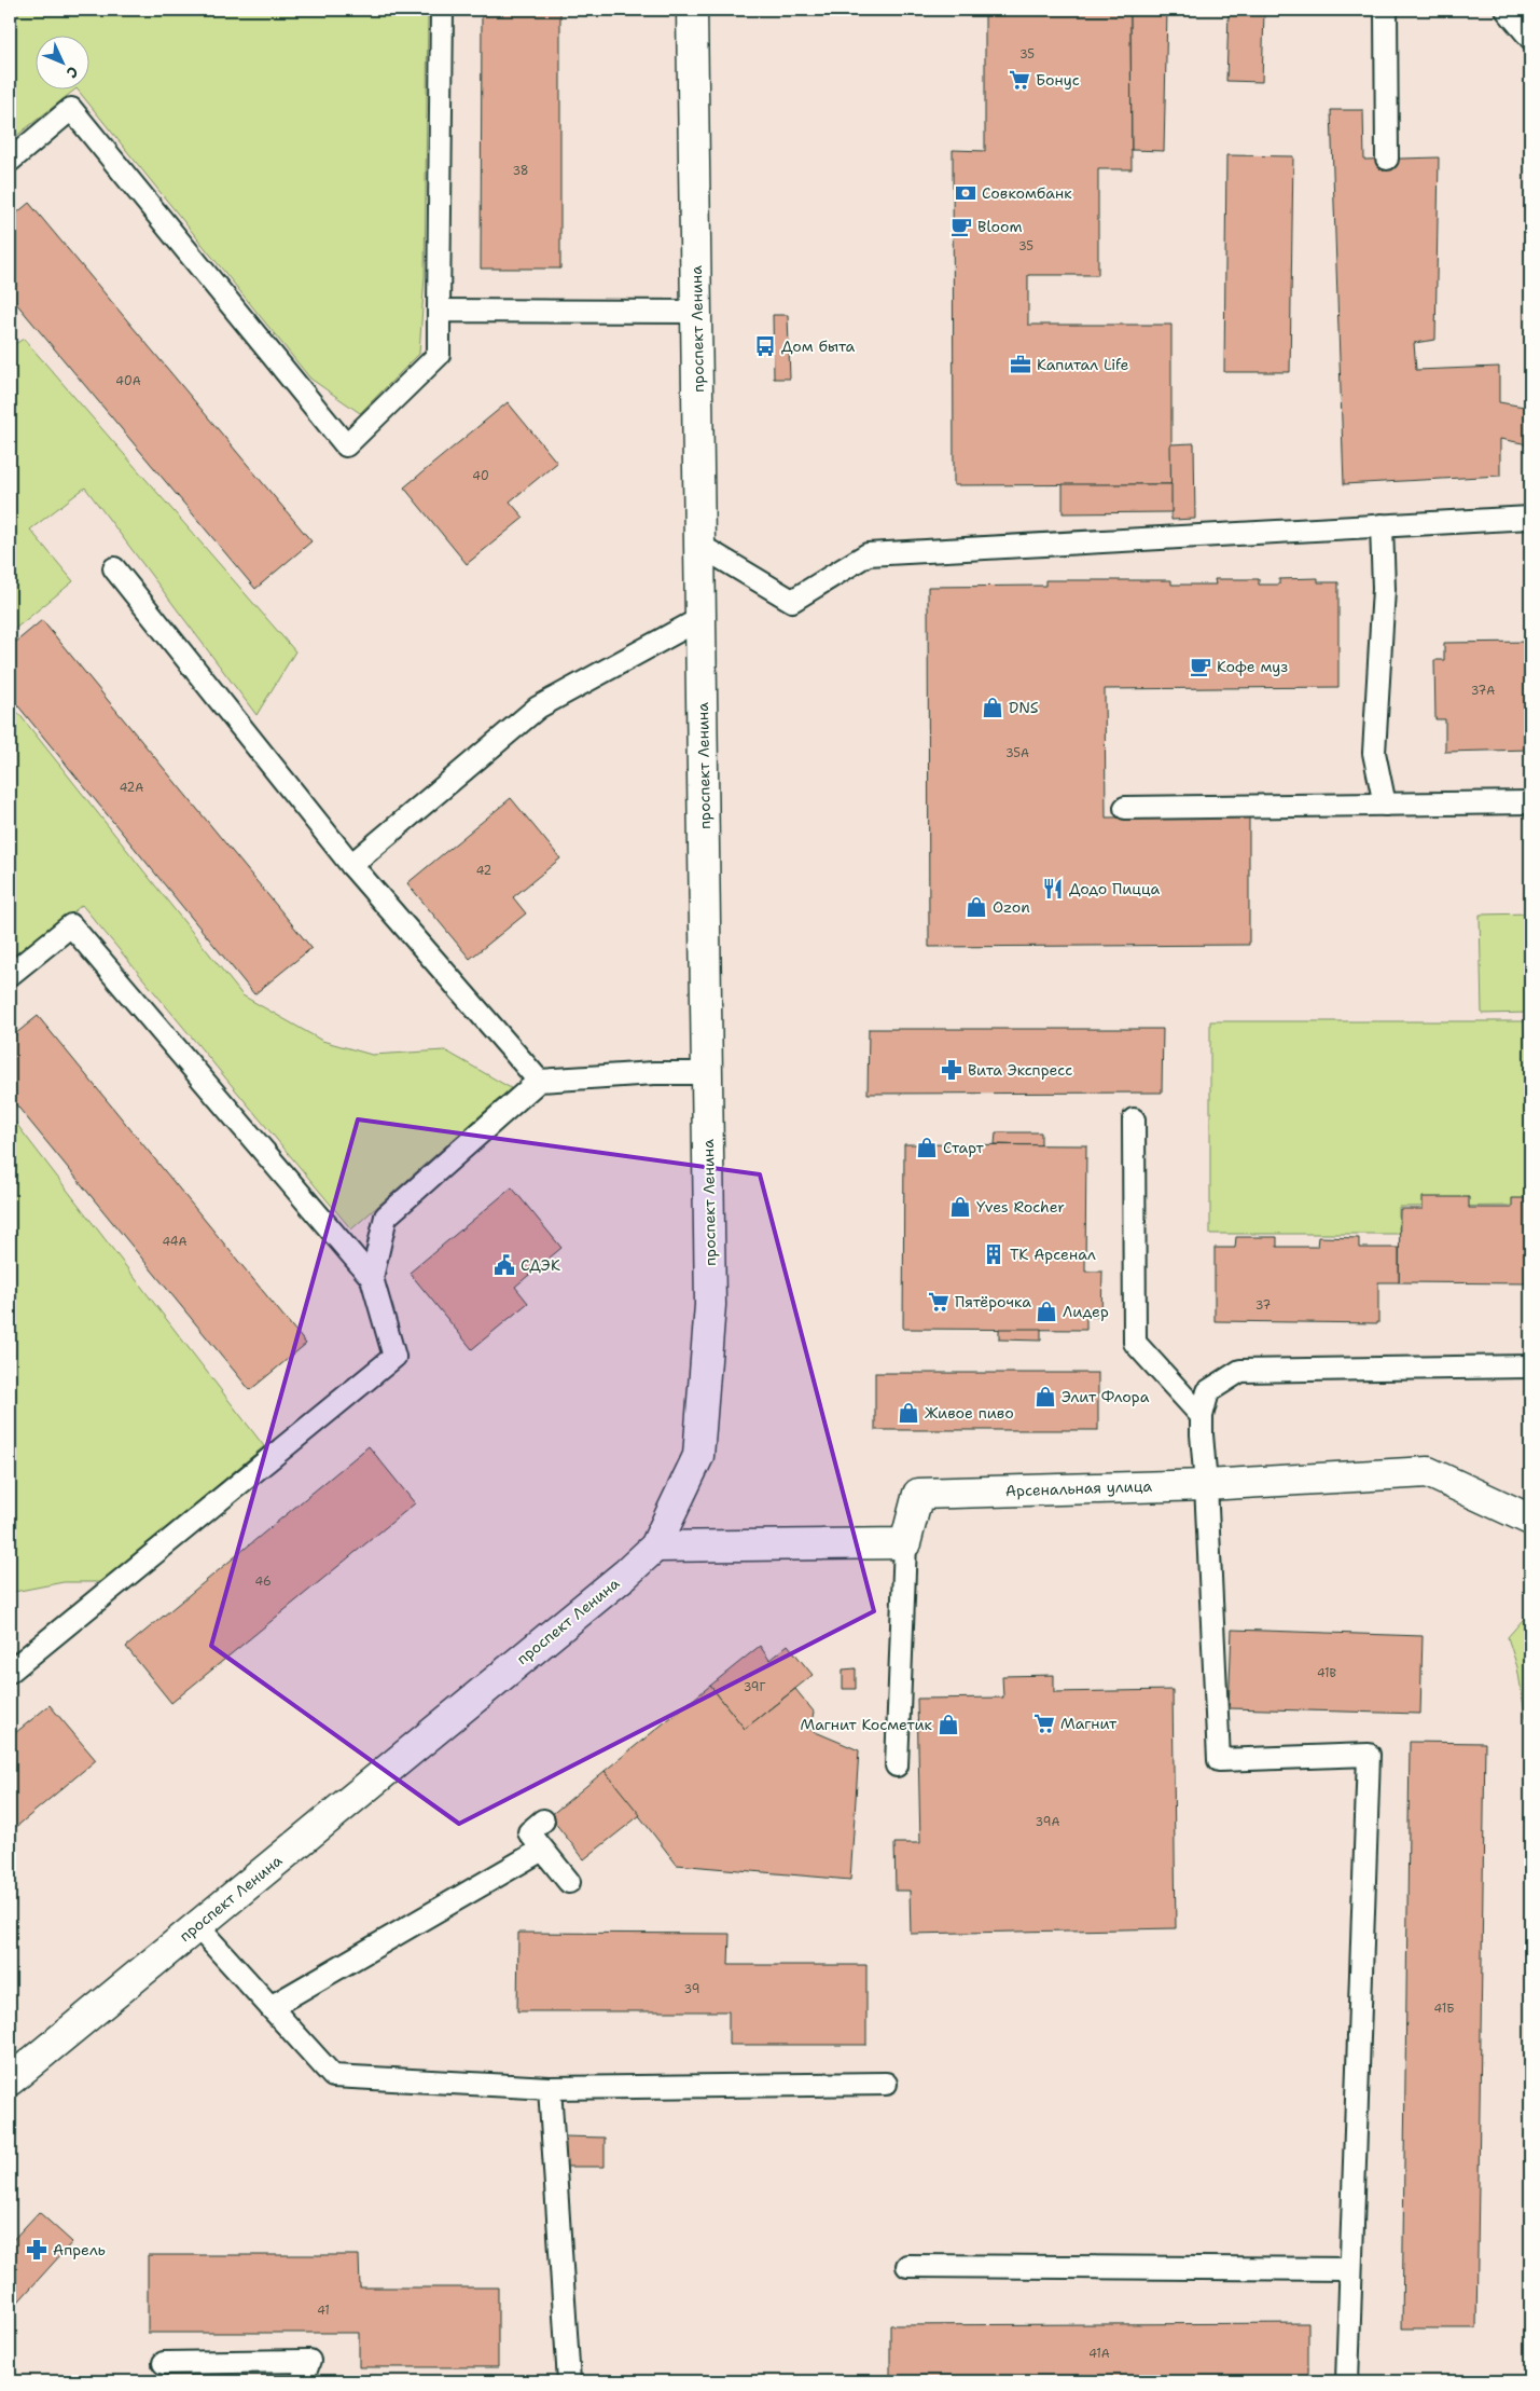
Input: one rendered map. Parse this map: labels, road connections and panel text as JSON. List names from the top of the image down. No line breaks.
{"streets":{"main road":["проспект Ленина","Арсенальная улица"]},"places":{"supermarket":["Бонус","Пятёрочка","Магнит"],"bank":["Совкомбанк"],"cafe":["Bloom","Кофе муз"],"bus stop":["Дом быта"],"office":["Капитал Life"],"shop":["DNS","Ozon","Старт","Yves Rocher","Лидер","Элит Флора","Живое пиво","Магнит Косметик"],"restaurant":["Додо Пицца"],"pharmacy":["Вита Экспресс","Апрель"],"building":["ТК Арсенал"],"public building":["СДЭК"]},"house_numbers":["35","38","35","40А","40","37А","35А","42А","42","44А","37","46","41В","39Г","39А","39","41Б","41","41А"],"north":"bottom right"}
